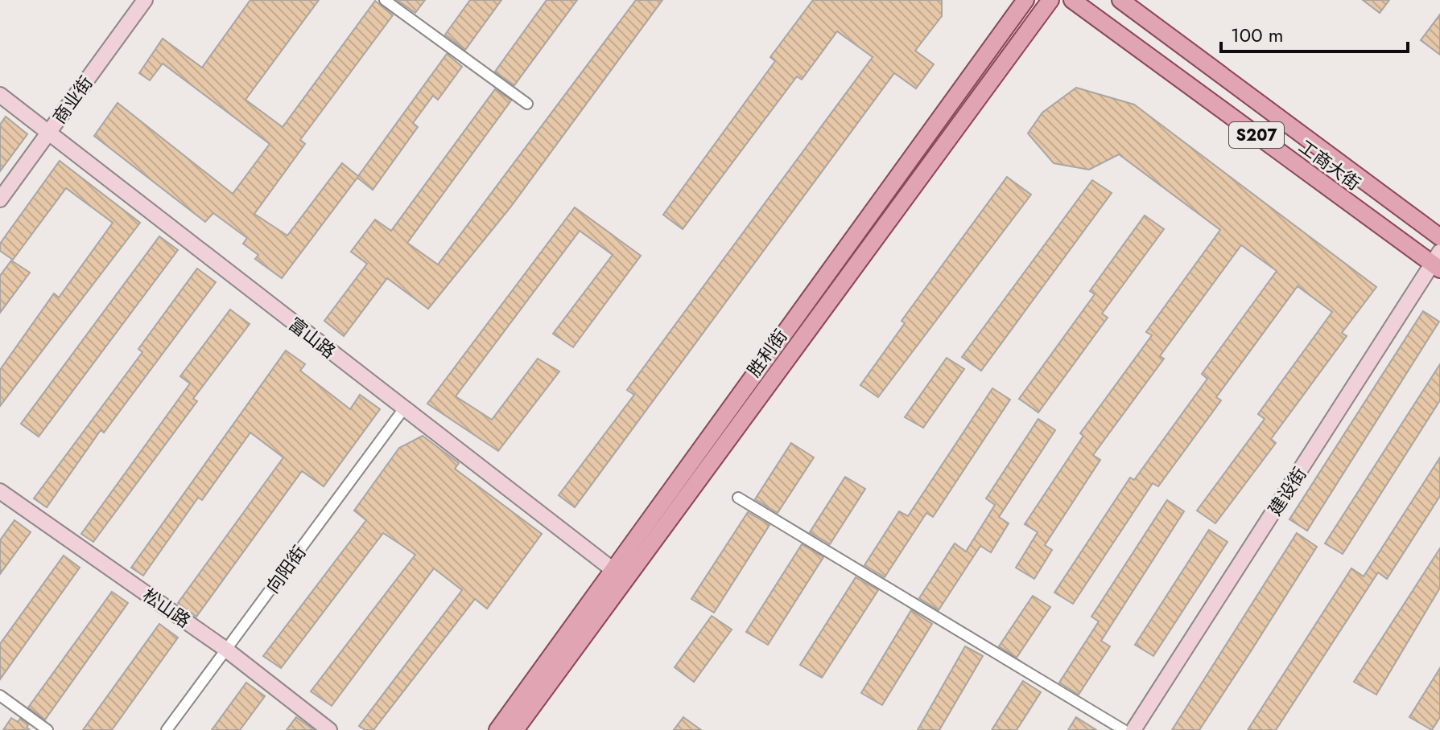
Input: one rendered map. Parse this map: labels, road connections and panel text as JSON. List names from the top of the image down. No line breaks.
{"streets":{"main road":["S207","工商大街","胜利街"],"street":["商业街","富山路","建设街","向阳街","松山路"]},"crossings":[["商业街","富山路"],["工商大街","建设街"],["富山路","胜利街"],["富山路","向阳街"],["向阳街","松山路"]],"scale_bar":"100 m"}
